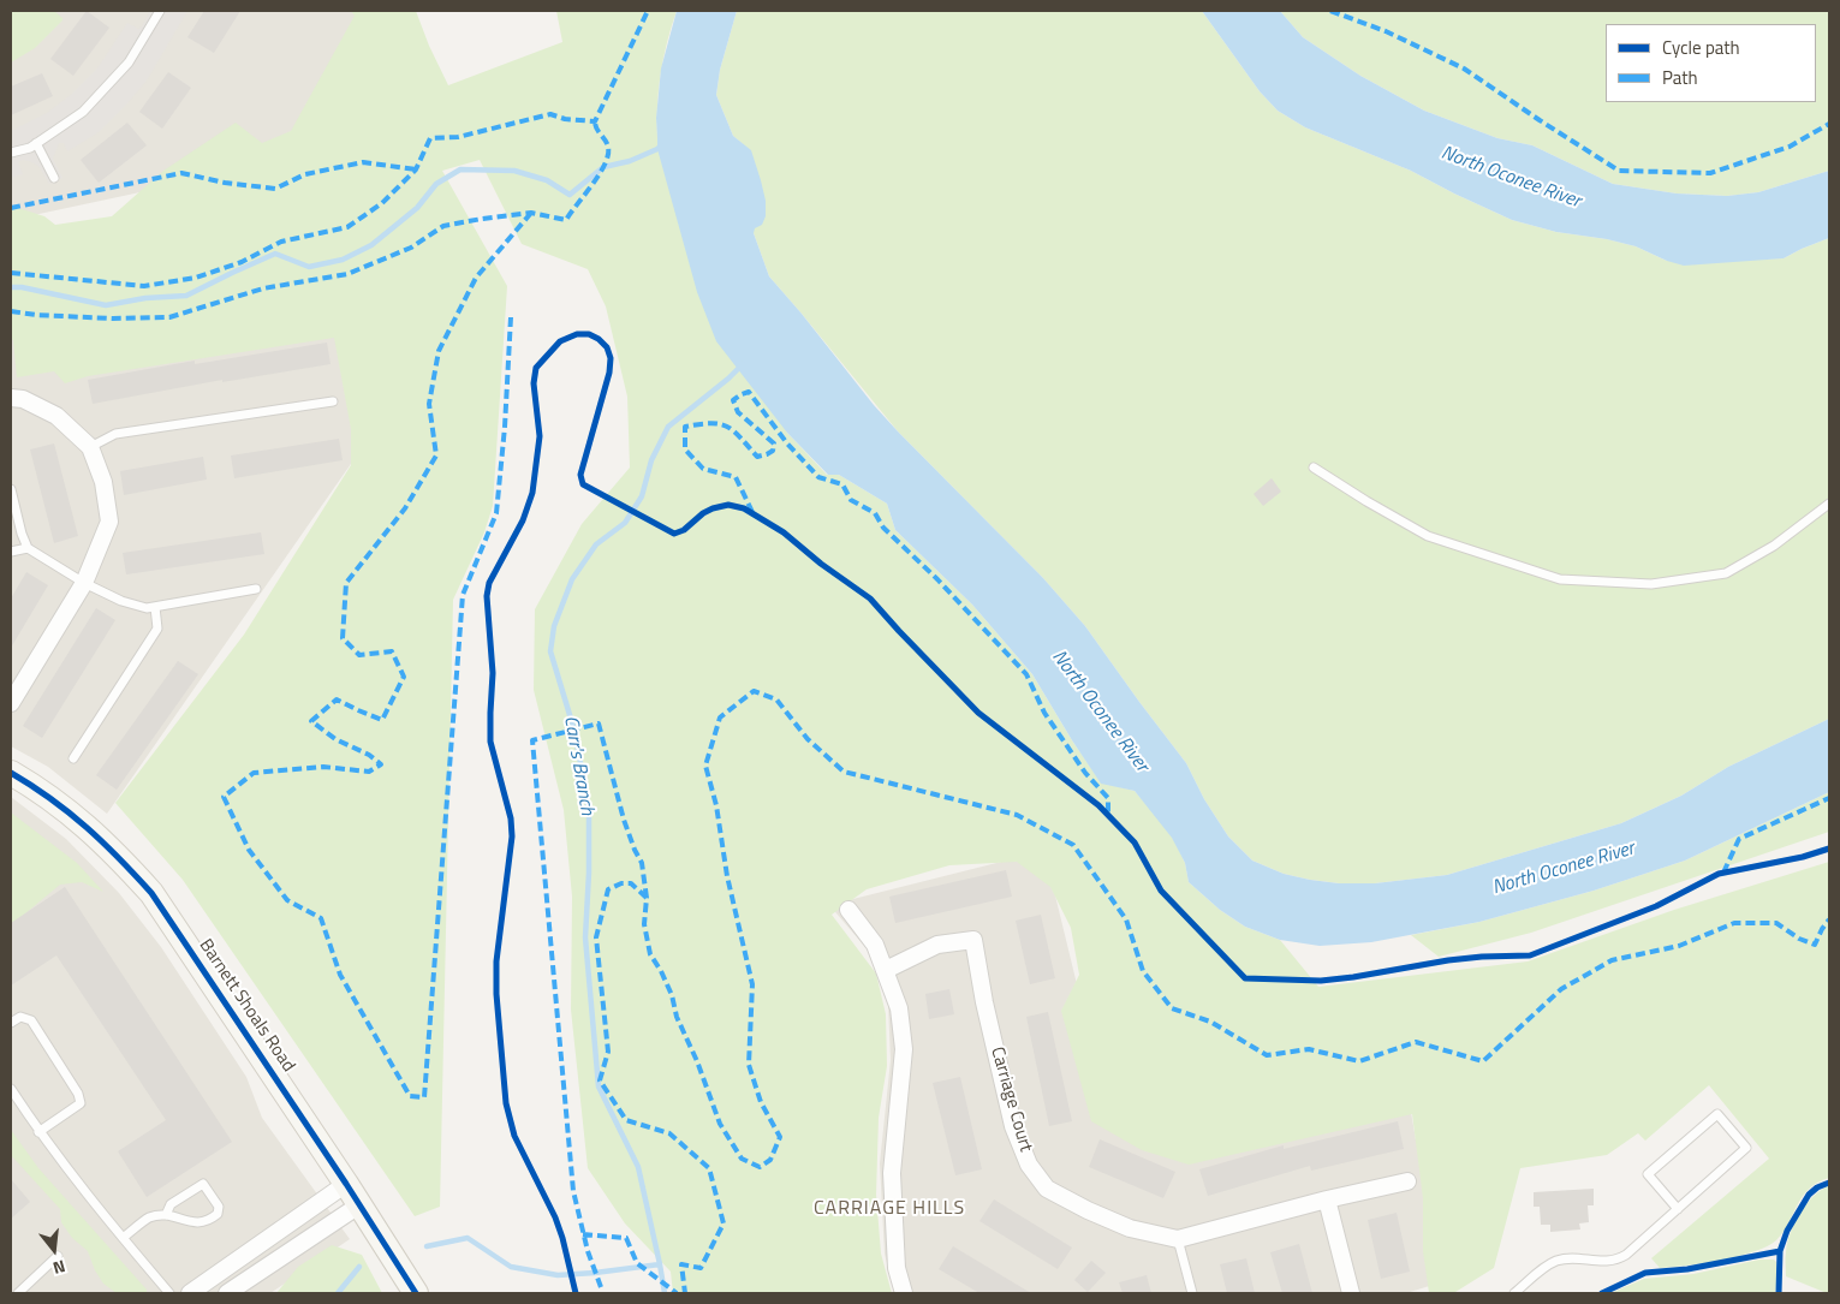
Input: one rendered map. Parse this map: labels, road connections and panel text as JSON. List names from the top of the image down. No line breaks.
{"streets":{"main road":["Barnett Shoals Road"],"street":["Carriage Court"]},"districts":["CARRIAGE HILLS"],"water":["North Oconee River","Carr's Branch"],"legend":["Cycle path","Path"],"north":"bottom"}
